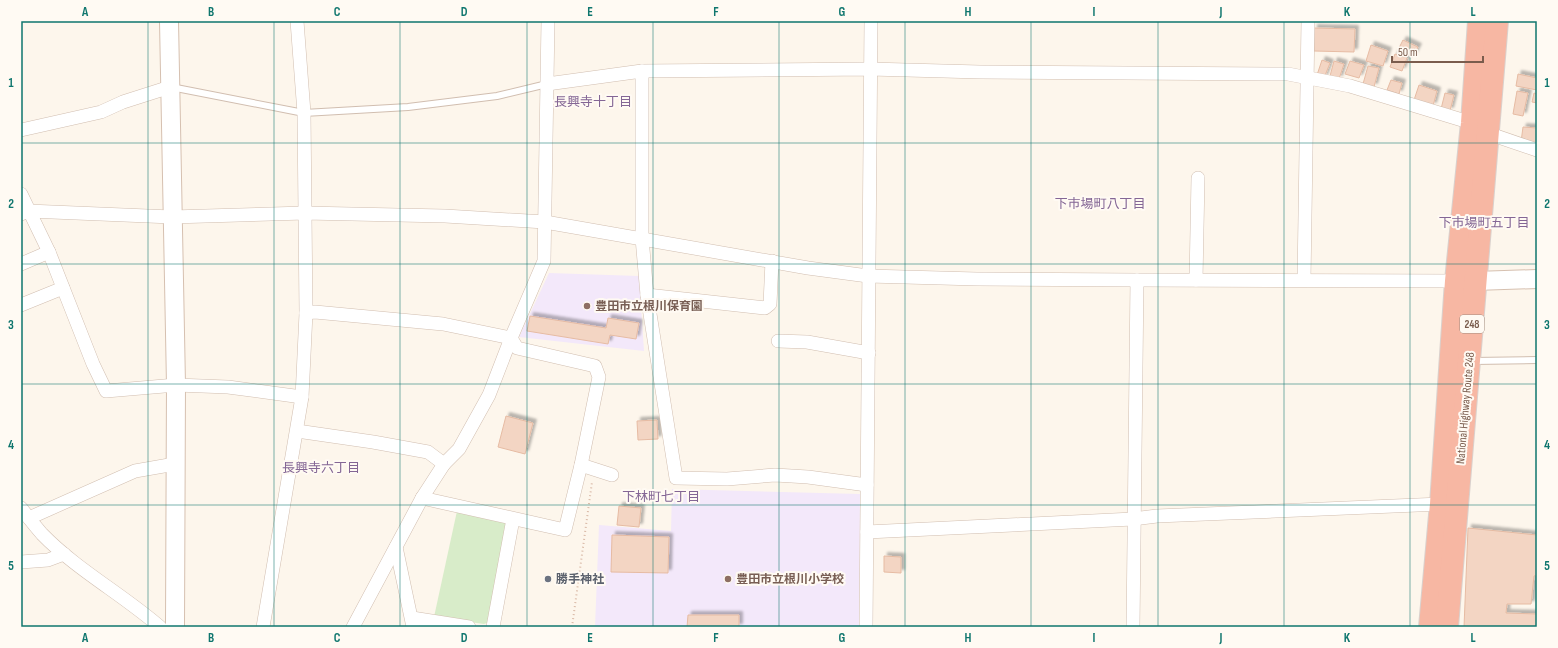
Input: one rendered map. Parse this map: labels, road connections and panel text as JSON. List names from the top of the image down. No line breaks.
{"streets":{"highway":["248","National Highway Route 248"]},"districts":["長興寺十丁目","下市場町八丁目","下市場町五丁目","長興寺六丁目","下林町七丁目"],"places":["豊田市立根川保育園","勝手神社","豊田市立根川小学校"],"scale_bar":"50 m","grid":{"columns":["A","B","C","D","E","F","G","H","I","J","K","L"],"rows":["1","2","3","4","5"]}}
